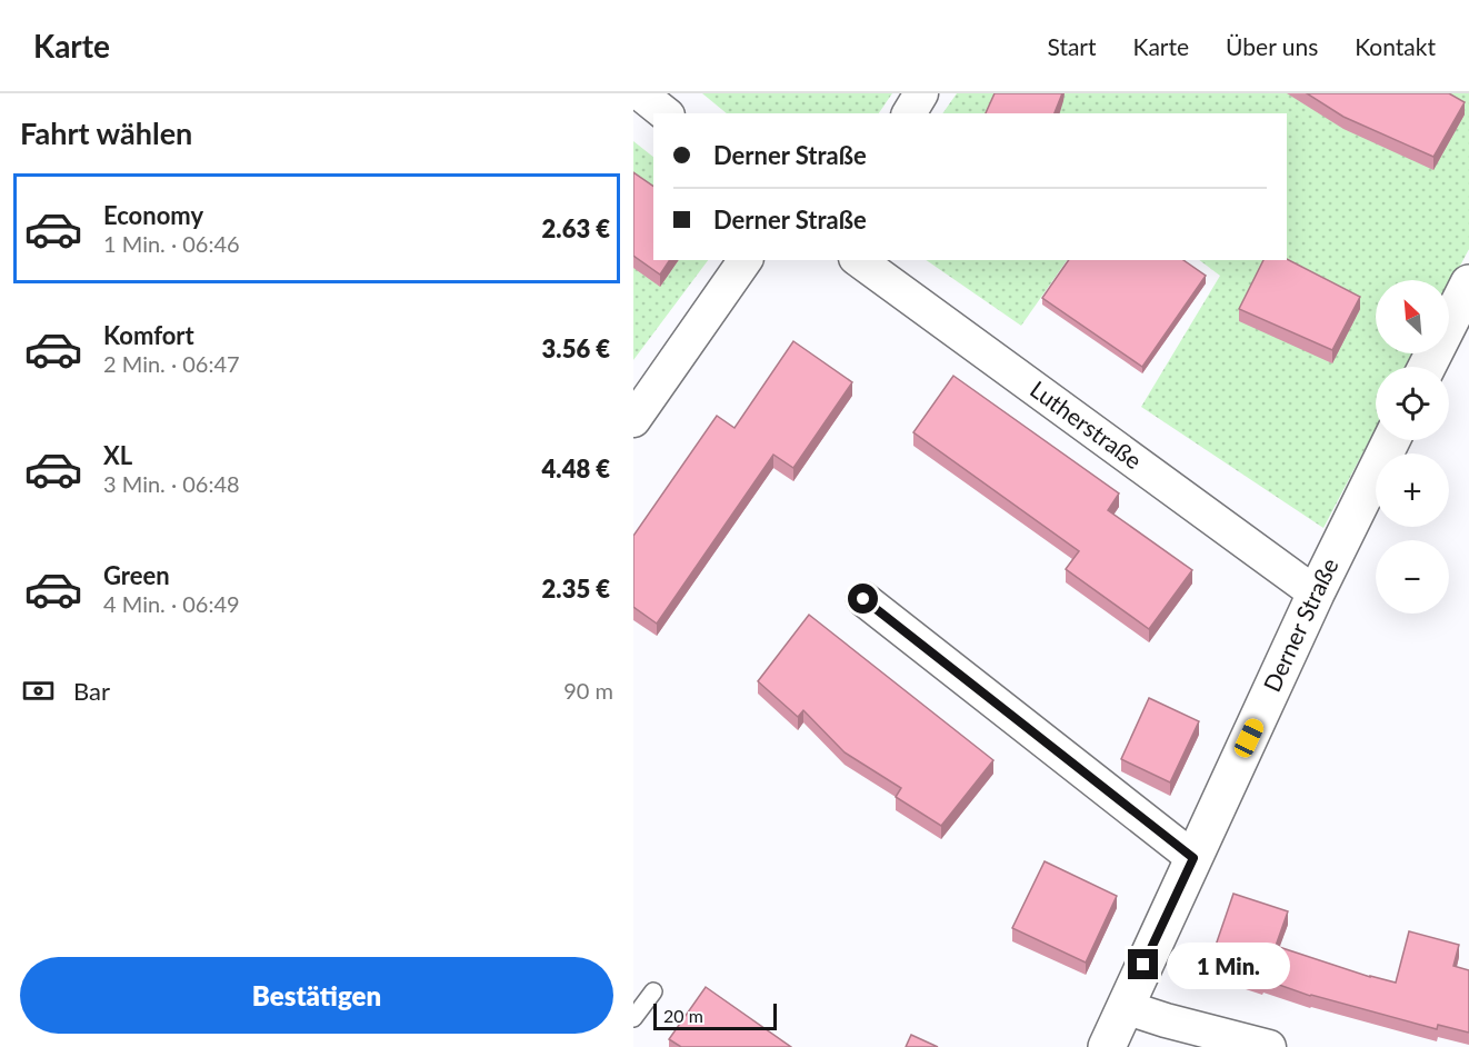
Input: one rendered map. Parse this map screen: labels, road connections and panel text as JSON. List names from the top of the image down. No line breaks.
{"streets":{"street":["Lutherstraße","Derner Straße"]},"crossings":[["Lutherstraße","Derner Straße"]],"scale_bar":"20 m","north":"top left","page":{"header":"Karte","nav":["Start","Karte","Über uns","Kontakt"],"heading":"Fahrt wählen","banner":["Derner Straße","Derner Straße"],"list":[{"name":"Economy","note":"1 Min. · 06:46","value":"2.63 €"},{"name":"Komfort","note":"2 Min. · 06:47","value":"3.56 €"},{"name":"XL","note":"3 Min. · 06:48","value":"4.48 €"},{"name":"Green","note":"4 Min. · 06:49","value":"2.35 €"}],"map_buttons":["+","−"],"pay":["Bar","90 m"],"bubble":"1 Min.","buttons":"Bestätigen","scale":"20 m"}}
